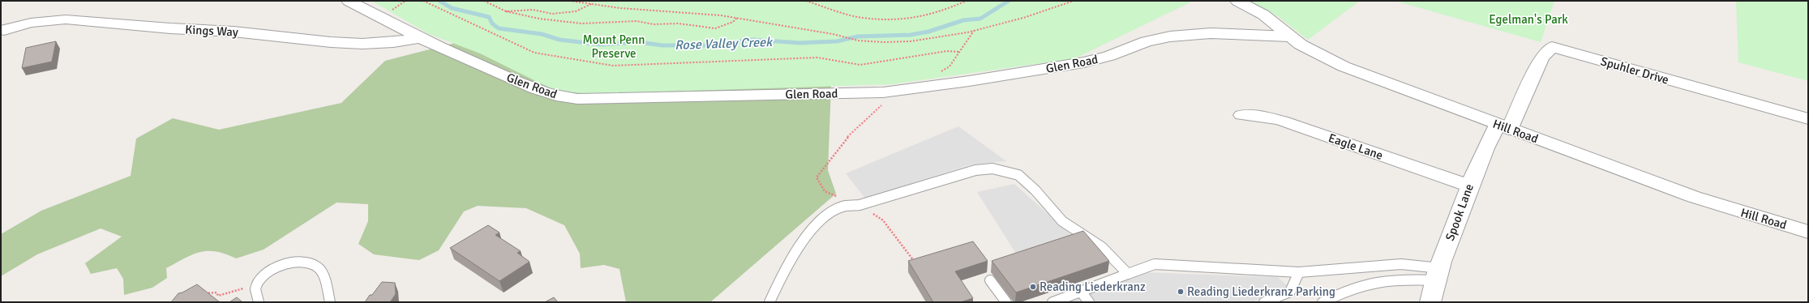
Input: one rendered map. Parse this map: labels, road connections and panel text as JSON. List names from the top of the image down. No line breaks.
{"streets":{"street":["Kings Way","Glen Road","Spuhler Drive","Hill Road","Eagle Lane","Spook Lane"]},"crossings":[["Kings Way","Glen Road"],["Glen Road","Hill Road"],["Spuhler Drive","Hill Road"],["Spuhler Drive","Spook Lane"],["Hill Road","Spook Lane"],["Eagle Lane","Spook Lane"]],"water":["Rose Valley Creek"],"parks":["Egelman's Park","Mount Penn Preserve"],"places":["Reading Liederkranz","Reading Liederkranz Parking"]}
